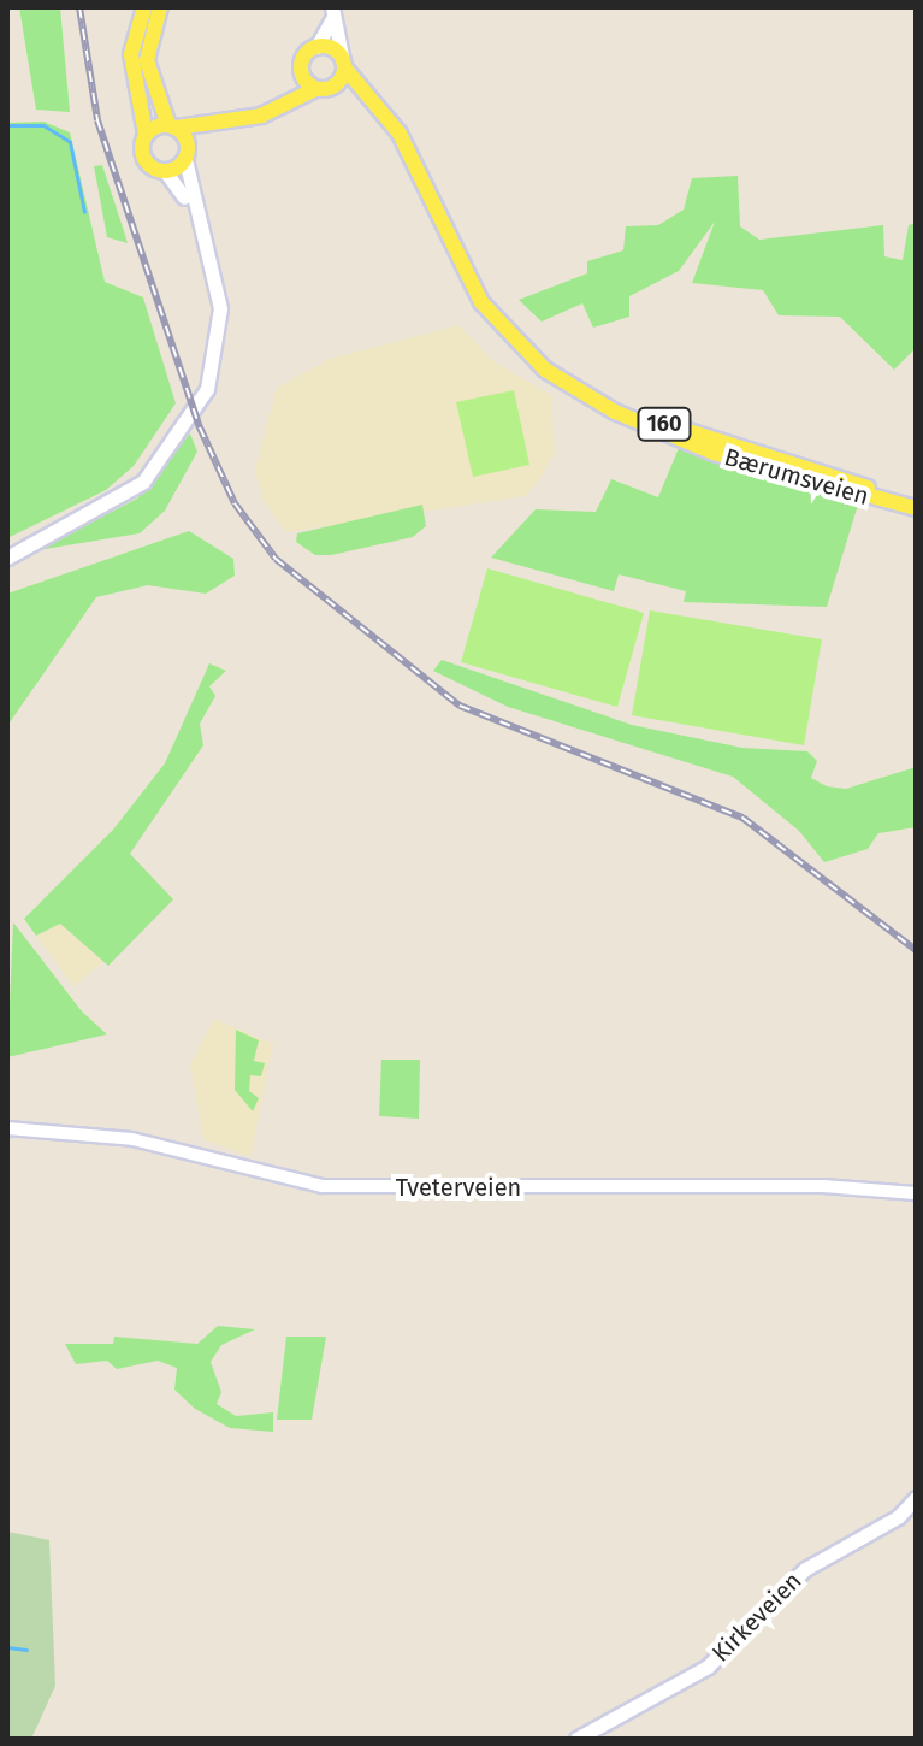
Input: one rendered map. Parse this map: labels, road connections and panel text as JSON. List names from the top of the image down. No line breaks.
{"streets":{"main road":["160","Bærumsveien","Kirkeveien"],"street":["Tveterveien"]}}
